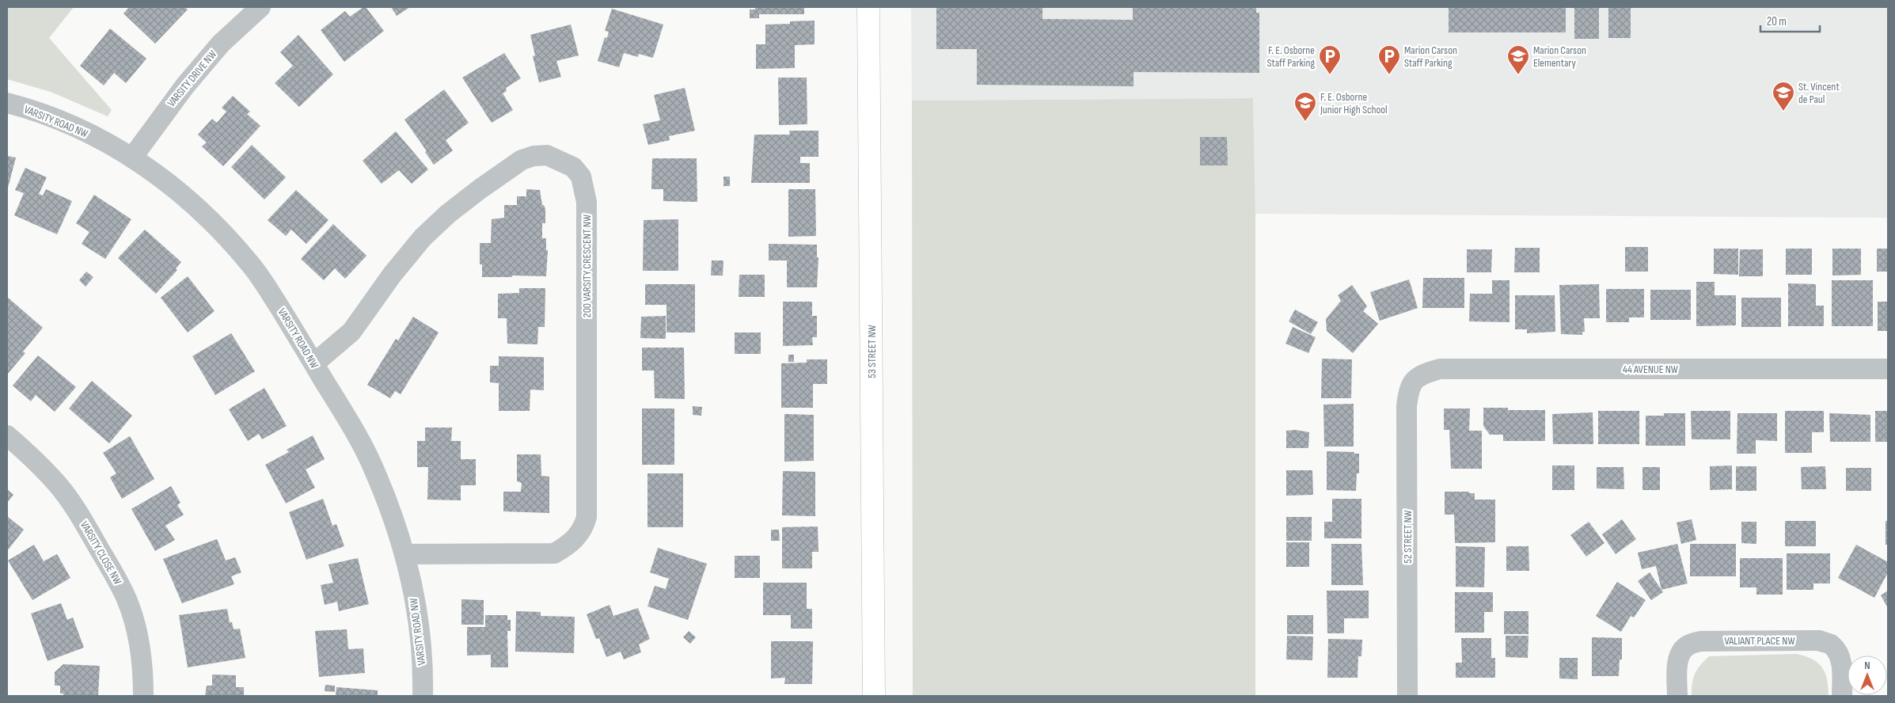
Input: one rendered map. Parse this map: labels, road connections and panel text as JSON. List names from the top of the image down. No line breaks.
{"streets":{"street":["VARSITY DRIVE NW","VARSITY ROAD NW","200 VARSITY CRESCENT NW","53 STREET NW","44 AVENUE NW","52 STREET NW","VARSITY CLOSE NW","VALIANT PLACE NW"]},"crossings":[["VARSITY DRIVE NW","VARSITY ROAD NW"],["VARSITY ROAD NW","200 VARSITY CRESCENT NW"],["44 AVENUE NW","52 STREET NW"]],"places":{"parking":["F. E. Osborne Staff Parking","Marion Carson Staff Parking"],"school or university":["Marion Carson Elementary","St. Vincent de Paul","F. E. Osborne Junior High School"]},"scale_bar":"20 m","north":"top"}
